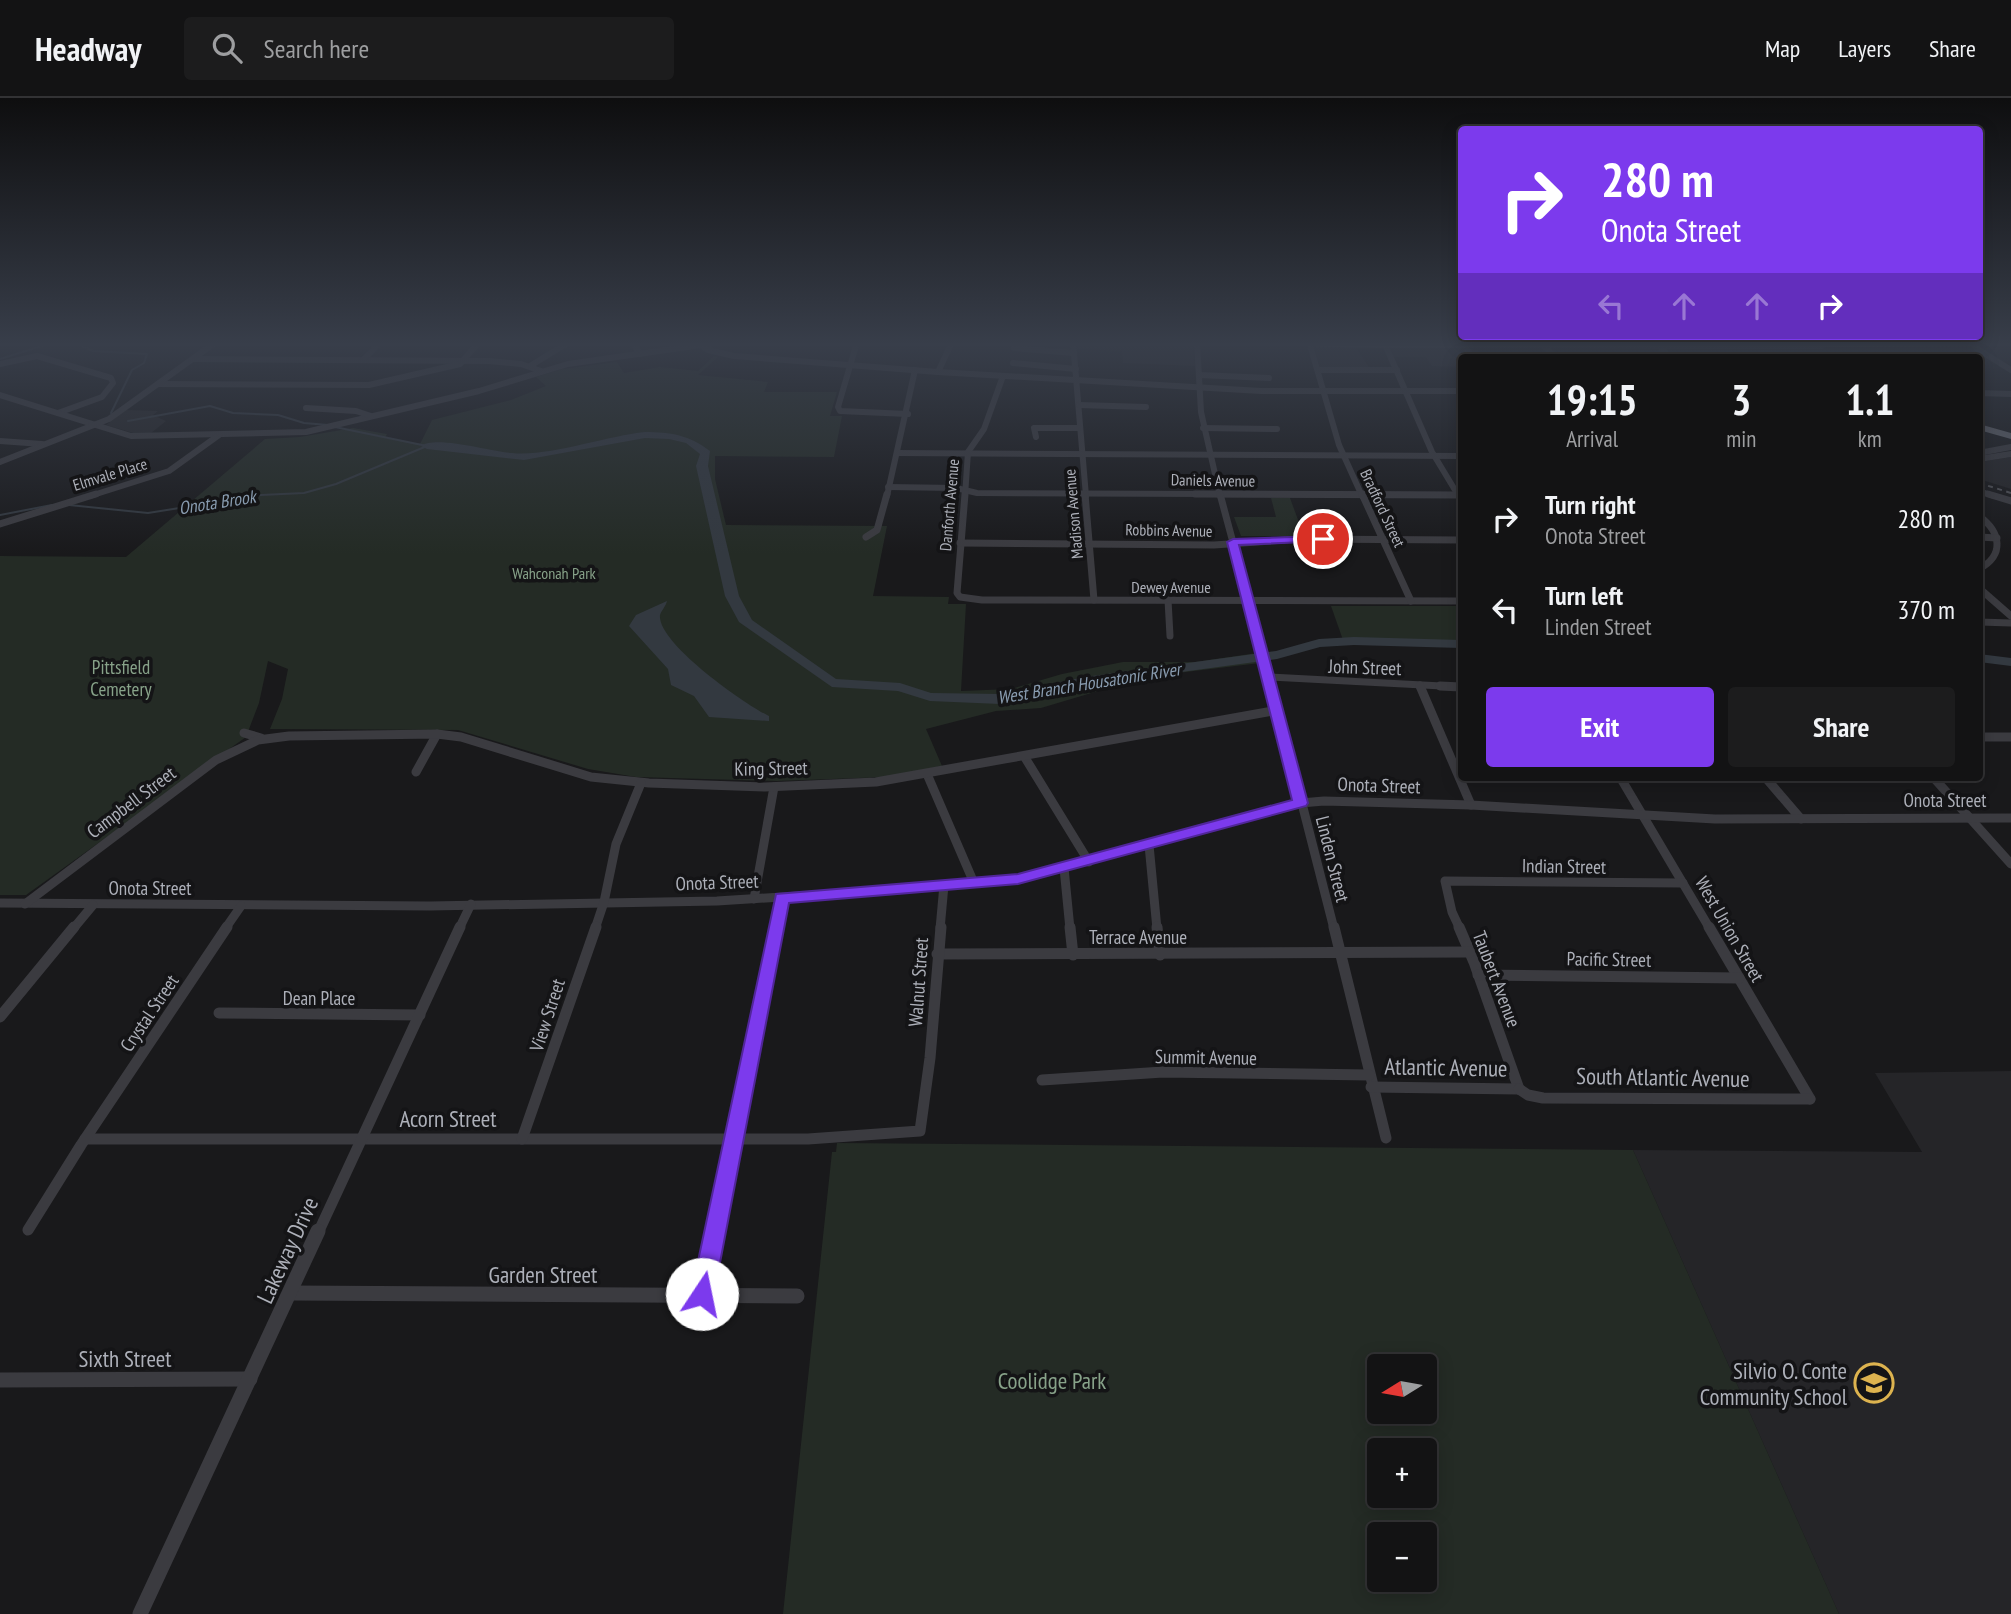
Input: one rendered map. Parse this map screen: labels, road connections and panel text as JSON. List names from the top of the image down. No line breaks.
{"streets":{"street":["Elmvale Place","Daniels Avenue","Danforth Avenue","Bradford Street","Madison Avenue","Robbins Avenue","Dewey Avenue","John Street","King Street","Onota Street","Campbell Street","Linden Street","Indian Street","West Union Street","Terrace Avenue","Pacific Street","Taubert Avenue","Walnut Street","Dean Place","Crystal Street","View Street","Summit Avenue","Atlantic Avenue","South Atlantic Avenue","Acorn Street","Lakeway Drive","Garden Street","Sixth Street"]},"crossings":[["Daniels Avenue","Danforth Avenue"],["Daniels Avenue","Bradford Street"],["Daniels Avenue","Madison Avenue"],["Daniels Avenue","Linden Street"],["Danforth Avenue","Robbins Avenue"],["Danforth Avenue","Dewey Avenue"],["Bradford Street","Robbins Avenue"],["Bradford Street","Dewey Avenue"],["Madison Avenue","Robbins Avenue"],["Madison Avenue","Dewey Avenue"],["Robbins Avenue","Linden Street"],["Dewey Avenue","Linden Street"],["John Street","Linden Street"],["King Street","Campbell Street"],["King Street","Linden Street"],["King Street","View Street"],["Onota Street","Campbell Street"],["Onota Street","Linden Street"],["Onota Street","West Union Street"],["Onota Street","Walnut Street"],["Onota Street","Crystal Street"],["Onota Street","View Street"],["Onota Street","Lakeway Drive"],["Linden Street","Terrace Avenue"],["Linden Street","Summit Avenue"],["Linden Street","Atlantic Avenue"],["Indian Street","West Union Street"],["Indian Street","Taubert Avenue"],["West Union Street","Pacific Street"],["West Union Street","South Atlantic Avenue"],["Terrace Avenue","Taubert Avenue"],["Terrace Avenue","Walnut Street"],["Pacific Street","Taubert Avenue"],["Taubert Avenue","Atlantic Avenue"],["Taubert Avenue","South Atlantic Avenue"],["Walnut Street","Acorn Street"],["Dean Place","Lakeway Drive"],["Crystal Street","Acorn Street"],["View Street","Acorn Street"],["Summit Avenue","Atlantic Avenue"],["Atlantic Avenue","South Atlantic Avenue"],["Acorn Street","Lakeway Drive"],["Lakeway Drive","Garden Street"],["Lakeway Drive","Sixth Street"]],"water":["Onota Brook","West Branch Housatonic River"],"parks":["Wahconah Park","Pittsfield Cemetery","Coolidge Park"],"places":{"school or university":["Silvio O. Conte Community School"]},"north":"left","page":{"header":"Headway","search":"Search here","nav":["Map","Layers","Share"],"turn":["280 m","Onota Street"],"eta":["19:15","Arrival","3","min","1.1","km"],"list":[{"name":"Turn right","note":"Onota Street","value":"280 m"},{"name":"Turn left","note":"Linden Street","value":"370 m"}],"buttons":["Exit","Share"],"map_buttons":["+","−"]}}
